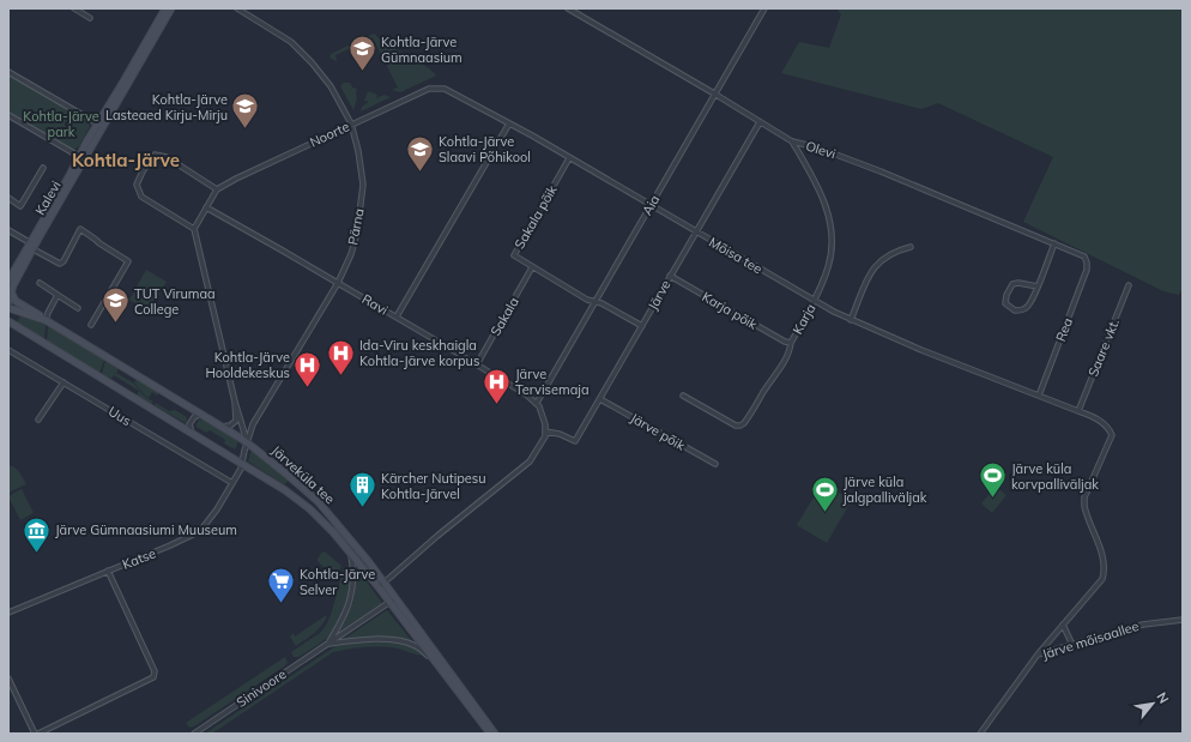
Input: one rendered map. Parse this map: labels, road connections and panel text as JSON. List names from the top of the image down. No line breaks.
{"streets":{"main road":["Kalevi","Järveküla tee"],"street":["Noorte","Olevi","Aia","Sakala põik","Pärna","Mõisa tee","Järve","Ravi","Karja põik","Sakala","Karja","Rea","Saare vkt.","Uus","Järve põik","Katse","Järve mõisaallee","Sinivoore"]},"crossings":[["Noorte","Pärna"],["Noorte","Mõisa tee"],["Olevi","Aia"],["Olevi","Järve"],["Olevi","Karja"],["Olevi","Rea"],["Kalevi","Järveküla tee"],["Aia","Mõisa tee"],["Aia","Ravi"],["Sakala põik","Mõisa tee"],["Sakala põik","Sakala"],["Pärna","Ravi"],["Pärna","Järveküla tee"],["Pärna","Katse"],["Mõisa tee","Järve"],["Mõisa tee","Karja"],["Mõisa tee","Rea"],["Mõisa tee","Saare vkt."],["Järve","Karja põik"],["Järve","Järve põik"],["Ravi","Sakala"],["Karja põik","Karja"],["Uus","Katse"],["Järveküla tee","Katse"],["Järveküla tee","Sinivoore"]],"districts":["Kohtla-Järve"],"parks":["Kohtla-Järve park"],"places":{"school or university":["Kohtla-Järve Gümnaasium","Kohtla-Järve Lasteaed Kirju-Mirju","Kohtla-Järve Slaavi Põhikool","TUT Virumaa College"],"hospital":["Ida-Viru keskhaigla Kohtla-Järve korpus","Kohtla-Järve Hooldekeskus","Järve Tervisemaja"],"sports":["Järve küla korvpalliväljak","Järve küla jalgpalliväljak"],"building":["Kärcher Nutipesu Kohtla-Järvel"],"museum":["Järve Gümnaasiumi Muuseum"],"supermarket":["Kohtla-Järve Selver"]},"north":"top right"}
